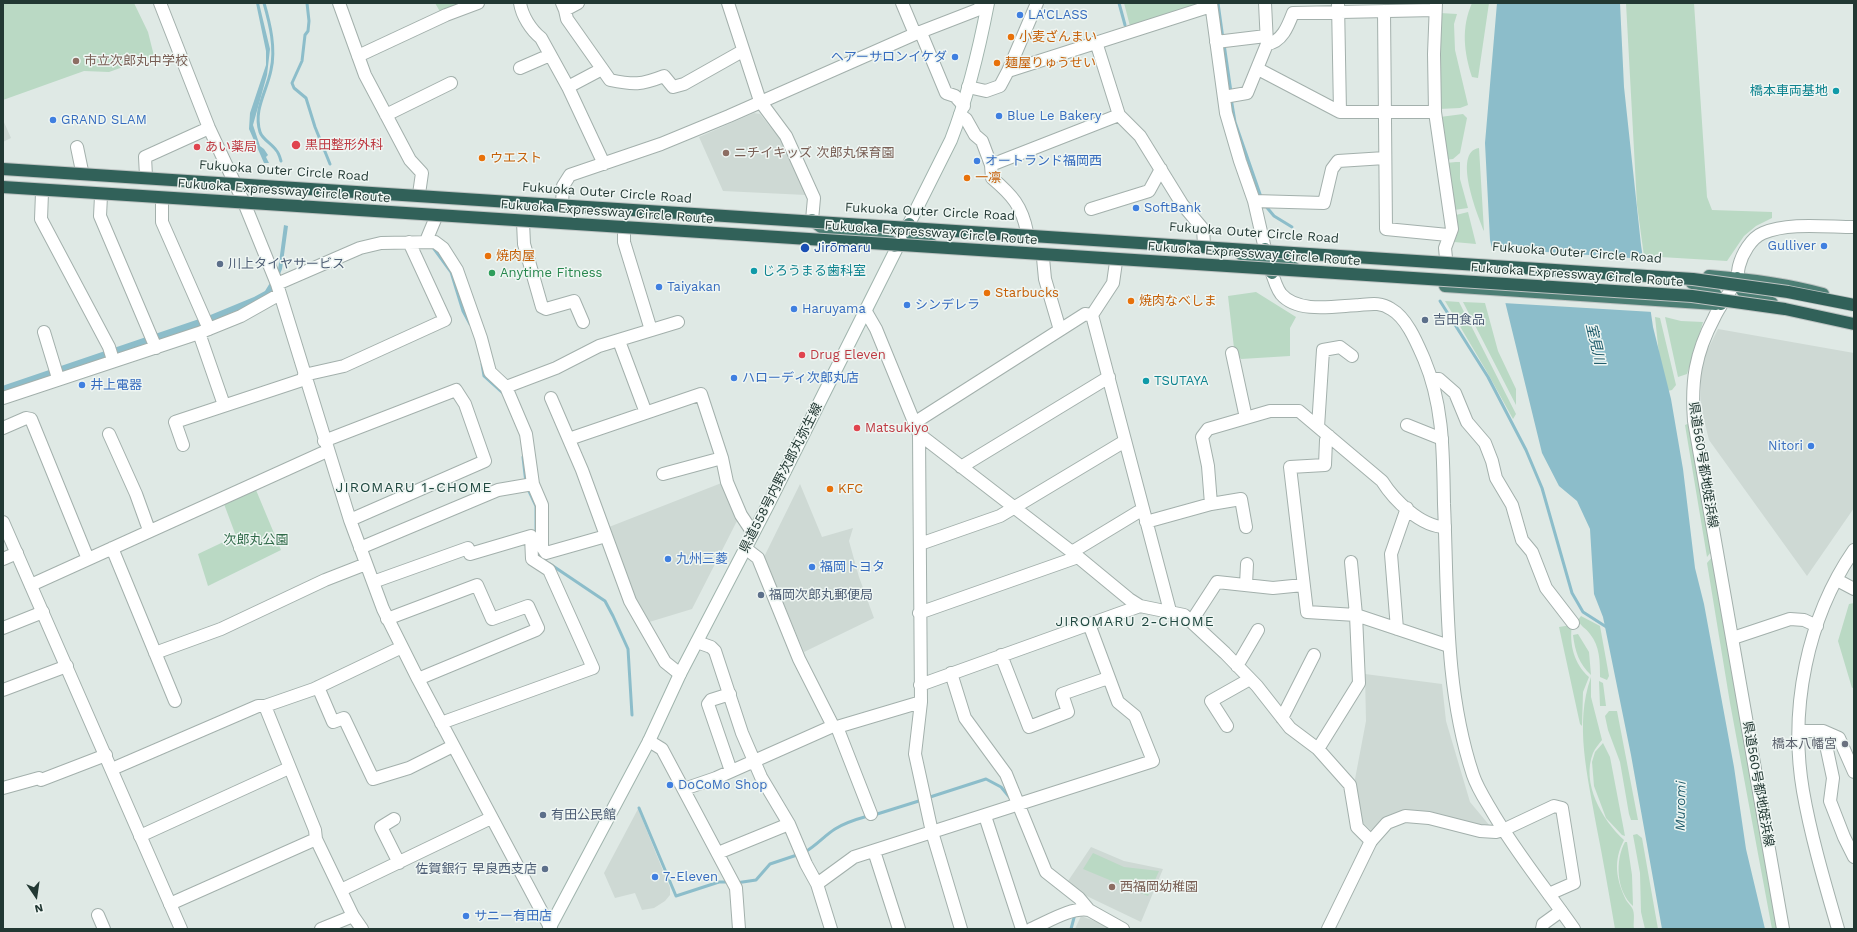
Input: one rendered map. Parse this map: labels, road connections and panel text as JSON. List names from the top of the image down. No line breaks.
{"streets":{"highway":["Fukuoka Outer Circle Road","Fukuoka Expressway Circle Route"],"street":["県道560号都地姪浜線","県道558号内野次郎丸弥生線"]},"crossings":[["Fukuoka Outer Circle Road","Fukuoka Expressway Circle Route"],["Fukuoka Outer Circle Road","県道560号都地姪浜線"],["Fukuoka Outer Circle Road","県道558号内野次郎丸弥生線"]],"districts":["JIROMARU 1-CHOME","JIROMARU 2-CHOME"],"water":["室見川","Muromi"],"parks":["次郎丸公園"],"places":["LA'CLASS","小麦ざんまい","ヘアーサロンイケダ","市立次郎丸中学校","麺屋りゅうせい","橋本車両基地","Blue Le Bakery","GRAND SLAM","黒田整形外科","あい薬局","ニチイキッズ 次郎丸保育園","ウエスト","オートランド福岡西","一凛","SoftBank","Gulliver","Jirōmaru","焼肉屋","川上タイヤサービス","じろうまる歯科室","Anytime Fitness","Taiyakan","Starbucks","焼肉なべしま","シンデレラ","Haruyama","吉田食品","Drug Eleven","ハローディ次郎丸店","TSUTAYA","井上電器","Matsukiyo","Nitori","KFC","九州三菱","福岡トヨタ","福岡次郎丸郵便局","橋本八幡宮","DoCoMo Shop","有田公民館","佐賀銀行 早良西支店","7-Eleven","西福岡幼稚園","サニー有田店"],"north":"bottom"}
